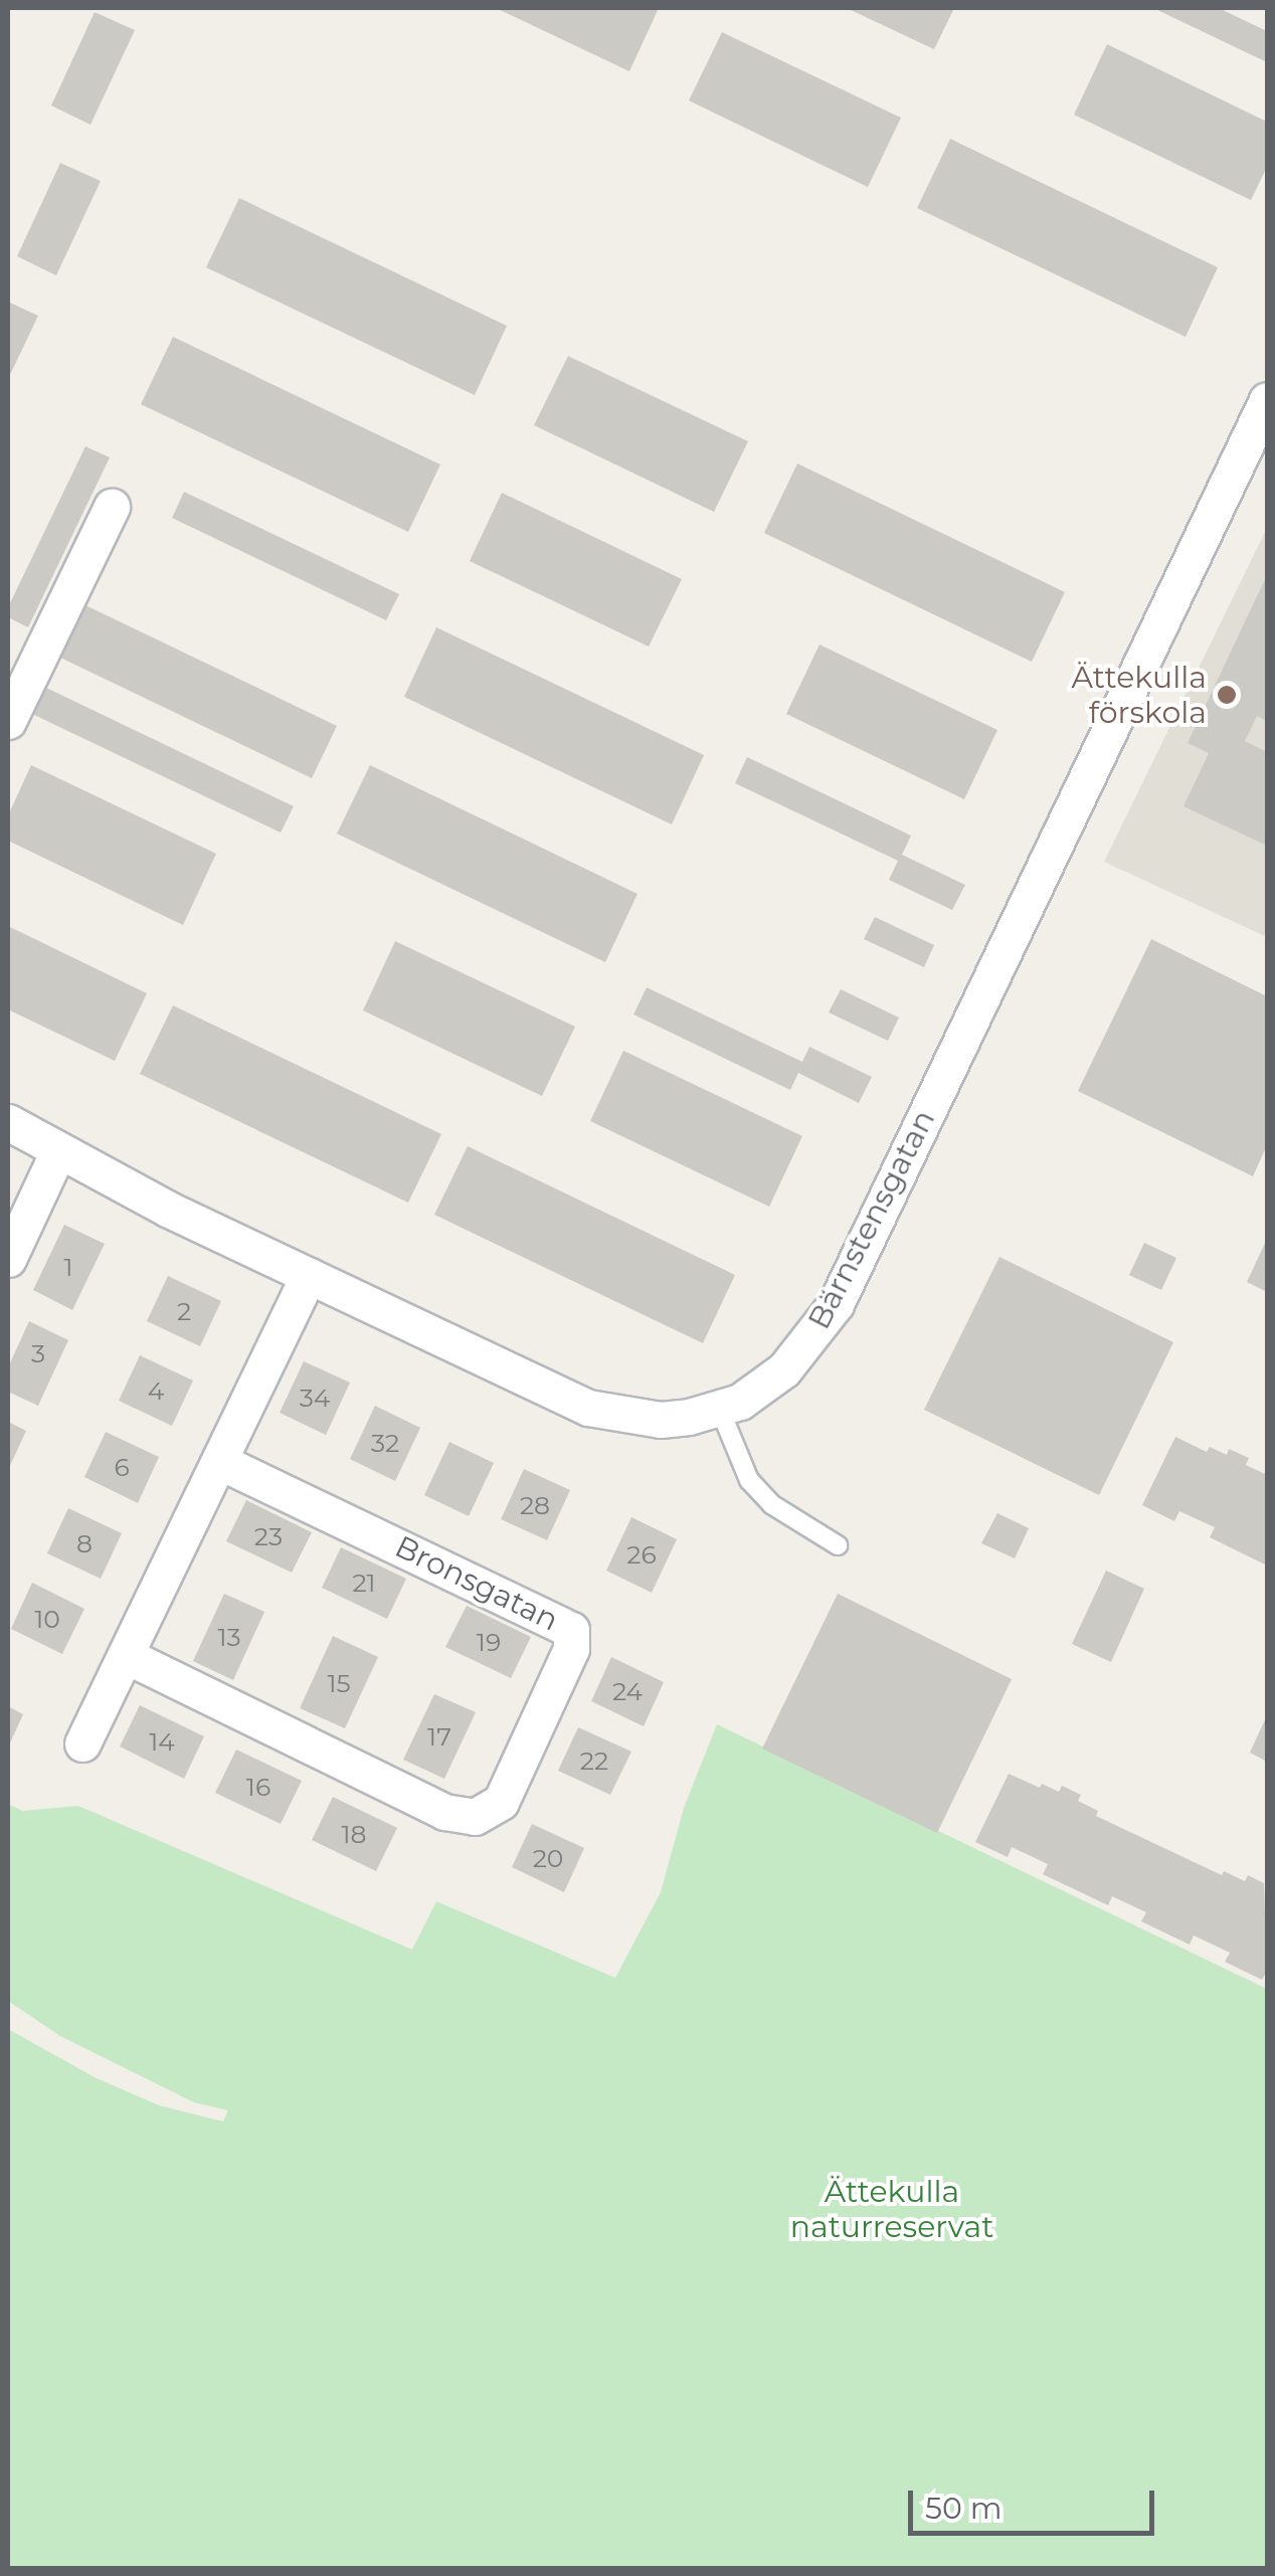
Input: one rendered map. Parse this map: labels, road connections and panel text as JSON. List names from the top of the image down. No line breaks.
{"streets":{"street":["Bärnstensgatan","Bronsgatan"]},"parks":["Ättekulla naturreservat"],"places":["Ättekulla förskola"],"house_numbers":["1","2","3","4","34","32","6","28","23","8","26","21","10","13","19","15","24","17","14","22","16","18","20"],"scale_bar":"50 m"}
